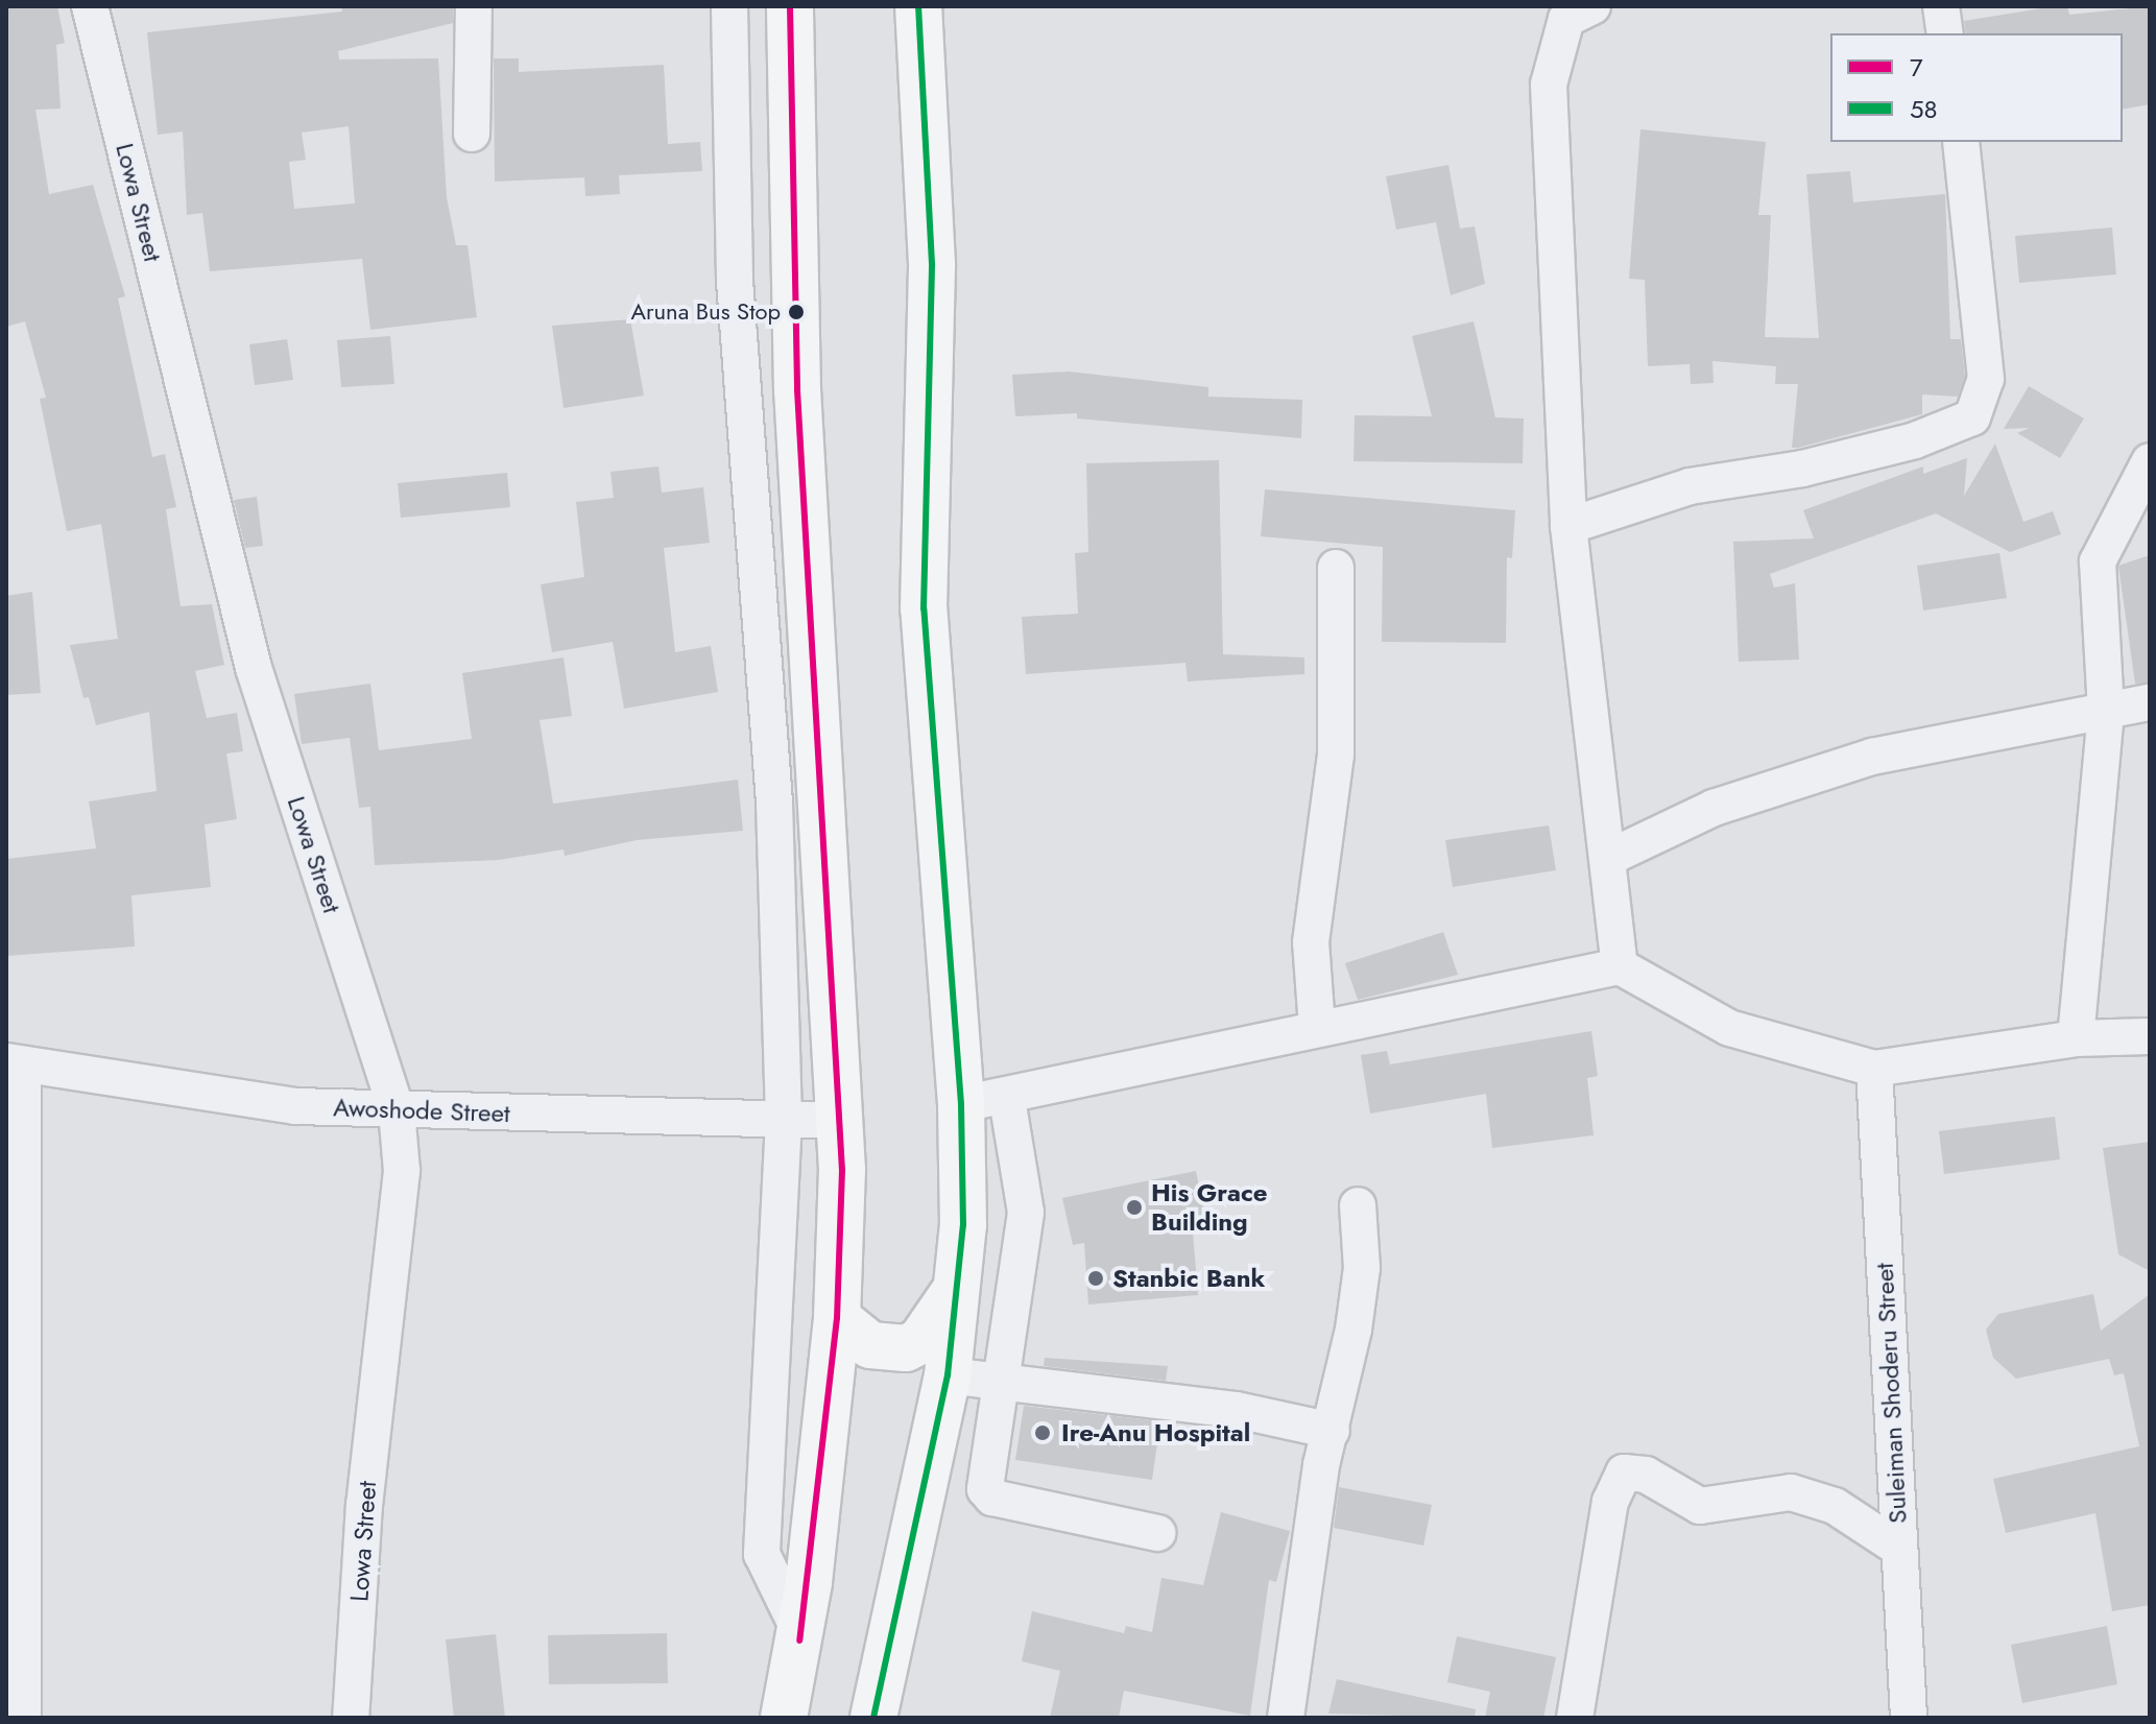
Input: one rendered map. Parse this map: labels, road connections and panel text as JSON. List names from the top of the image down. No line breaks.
{"streets":{"street":["Lowa Street","Awoshode Street","Suleiman Shoderu Street"]},"crossings":[["Lowa Street","Awoshode Street"]],"places":["Aruna Bus Stop","His Grace Building","Stanbic Bank","Ire-Anu Hospital"],"lines":["transit line 7","transit line 58"],"legend":["7","58"]}
